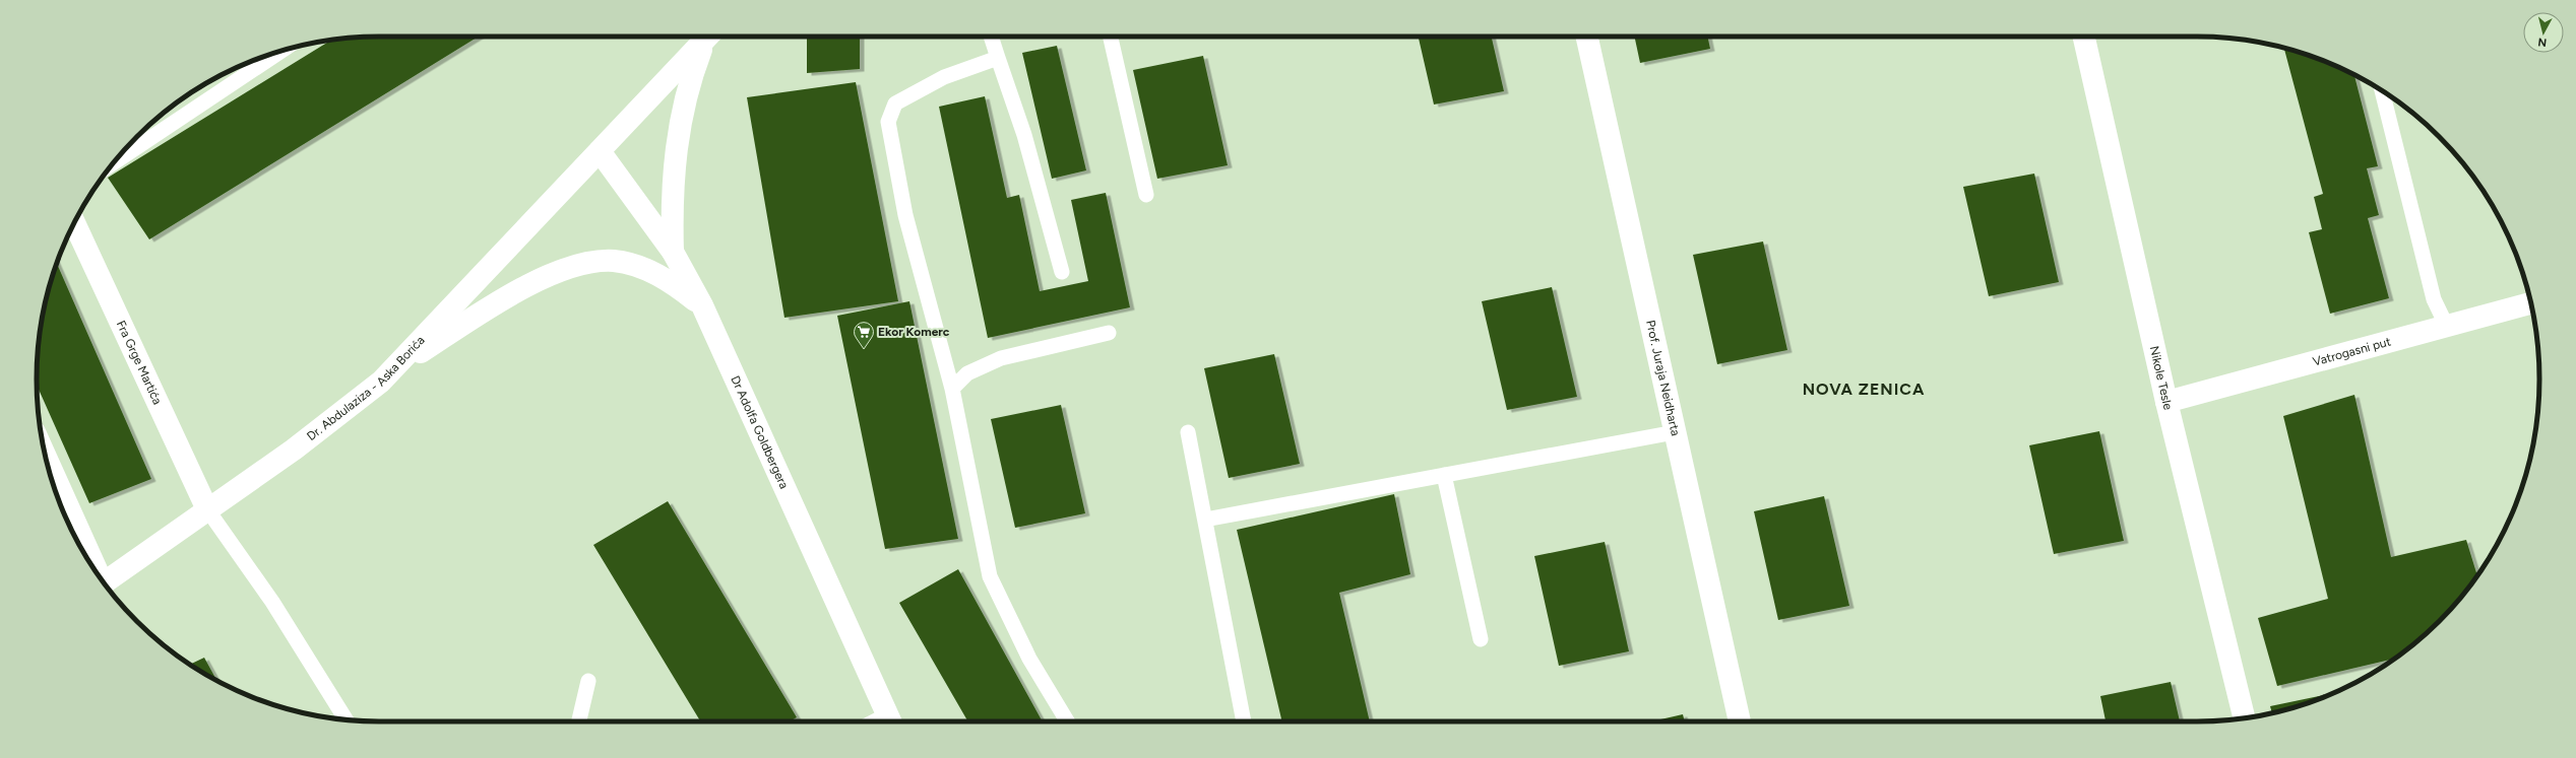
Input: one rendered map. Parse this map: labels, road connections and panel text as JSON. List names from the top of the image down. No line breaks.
{"streets":{"street":["Vatrogasni put","Fra Grge Martića","Prof. Juraja Neidharta","Nikole Tesle","Dr. Abdulaziza - Aska Borića","Dr Adolfa Goldbergera"]},"crossings":[["Vatrogasni put","Nikole Tesle"],["Fra Grge Martića","Dr. Abdulaziza - Aska Borića"],["Dr. Abdulaziza - Aska Borića","Dr Adolfa Goldbergera"]],"districts":["NOVA ZENICA"],"places":{"supermarket":["Ekor Komerc"]},"north":"bottom"}
